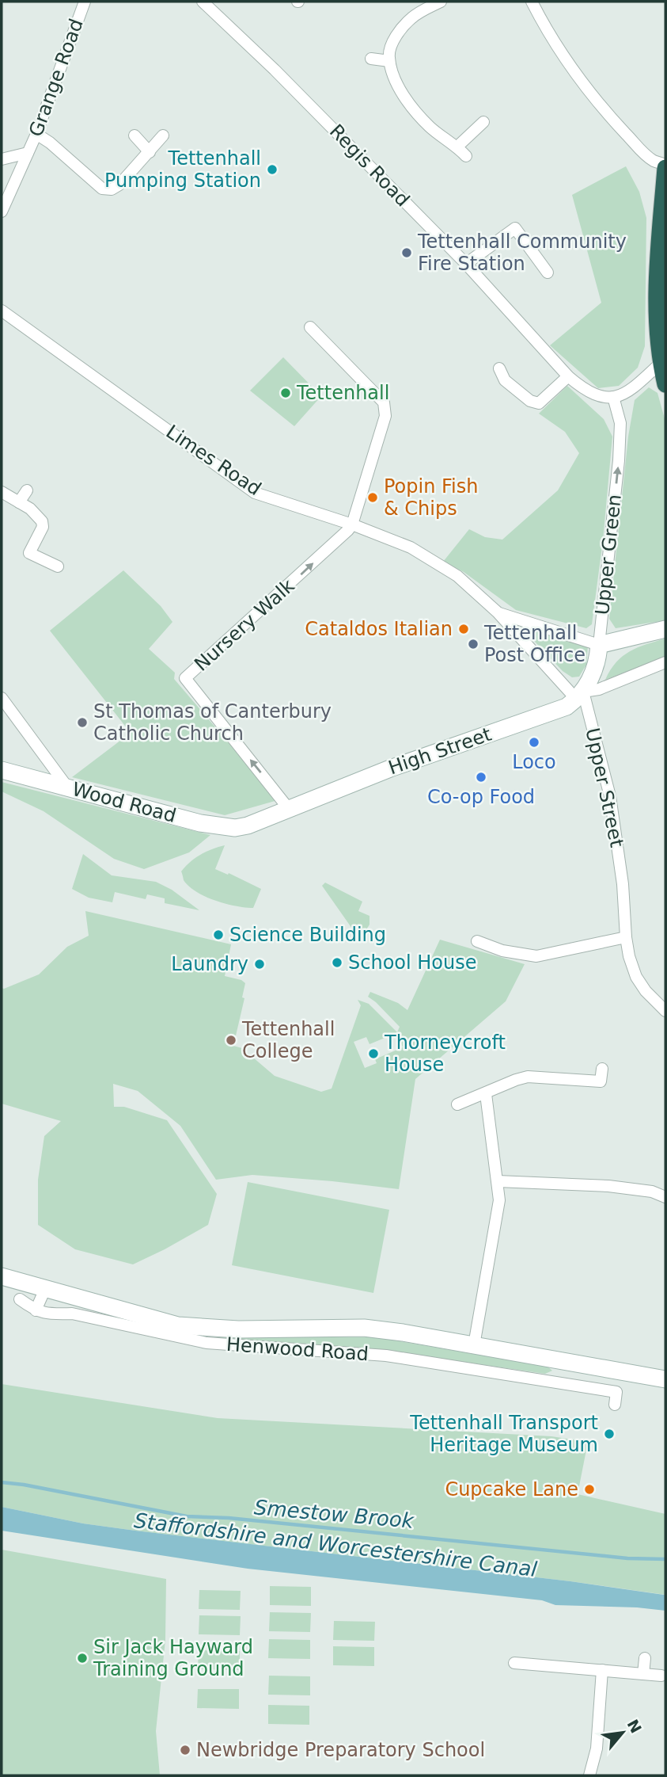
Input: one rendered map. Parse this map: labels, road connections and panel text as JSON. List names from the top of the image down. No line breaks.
{"streets":{"street":["Grange Road","Regis Road","Limes Road","Upper Green","Nursery Walk","High Street","Upper Street","Wood Road","Henwood Road"]},"crossings":[["Regis Road","Upper Green"],["Limes Road","Upper Green"],["Limes Road","Nursery Walk"],["Limes Road","High Street"],["Limes Road","Upper Street"],["Nursery Walk","High Street"],["High Street","Upper Street"],["High Street","Wood Road"]],"one_way":["Upper Green"],"water":["Smestow Brook","Staffordshire and Worcestershire Canal"],"places":["Tettenhall Pumping Station","Tettenhall Community Fire Station","Tettenhall","Popin Fish & Chips","Cataldos Italian","Tettenhall Post Office","St Thomas of Canterbury Catholic Church","Loco","Co-op Food","Science Building","School House","Laundry","Tettenhall College","Thorneycroft House","Tettenhall Transport Heritage Museum","Cupcake Lane","Sir Jack Hayward Training Ground","Newbridge Preparatory School"],"north":"top right"}
